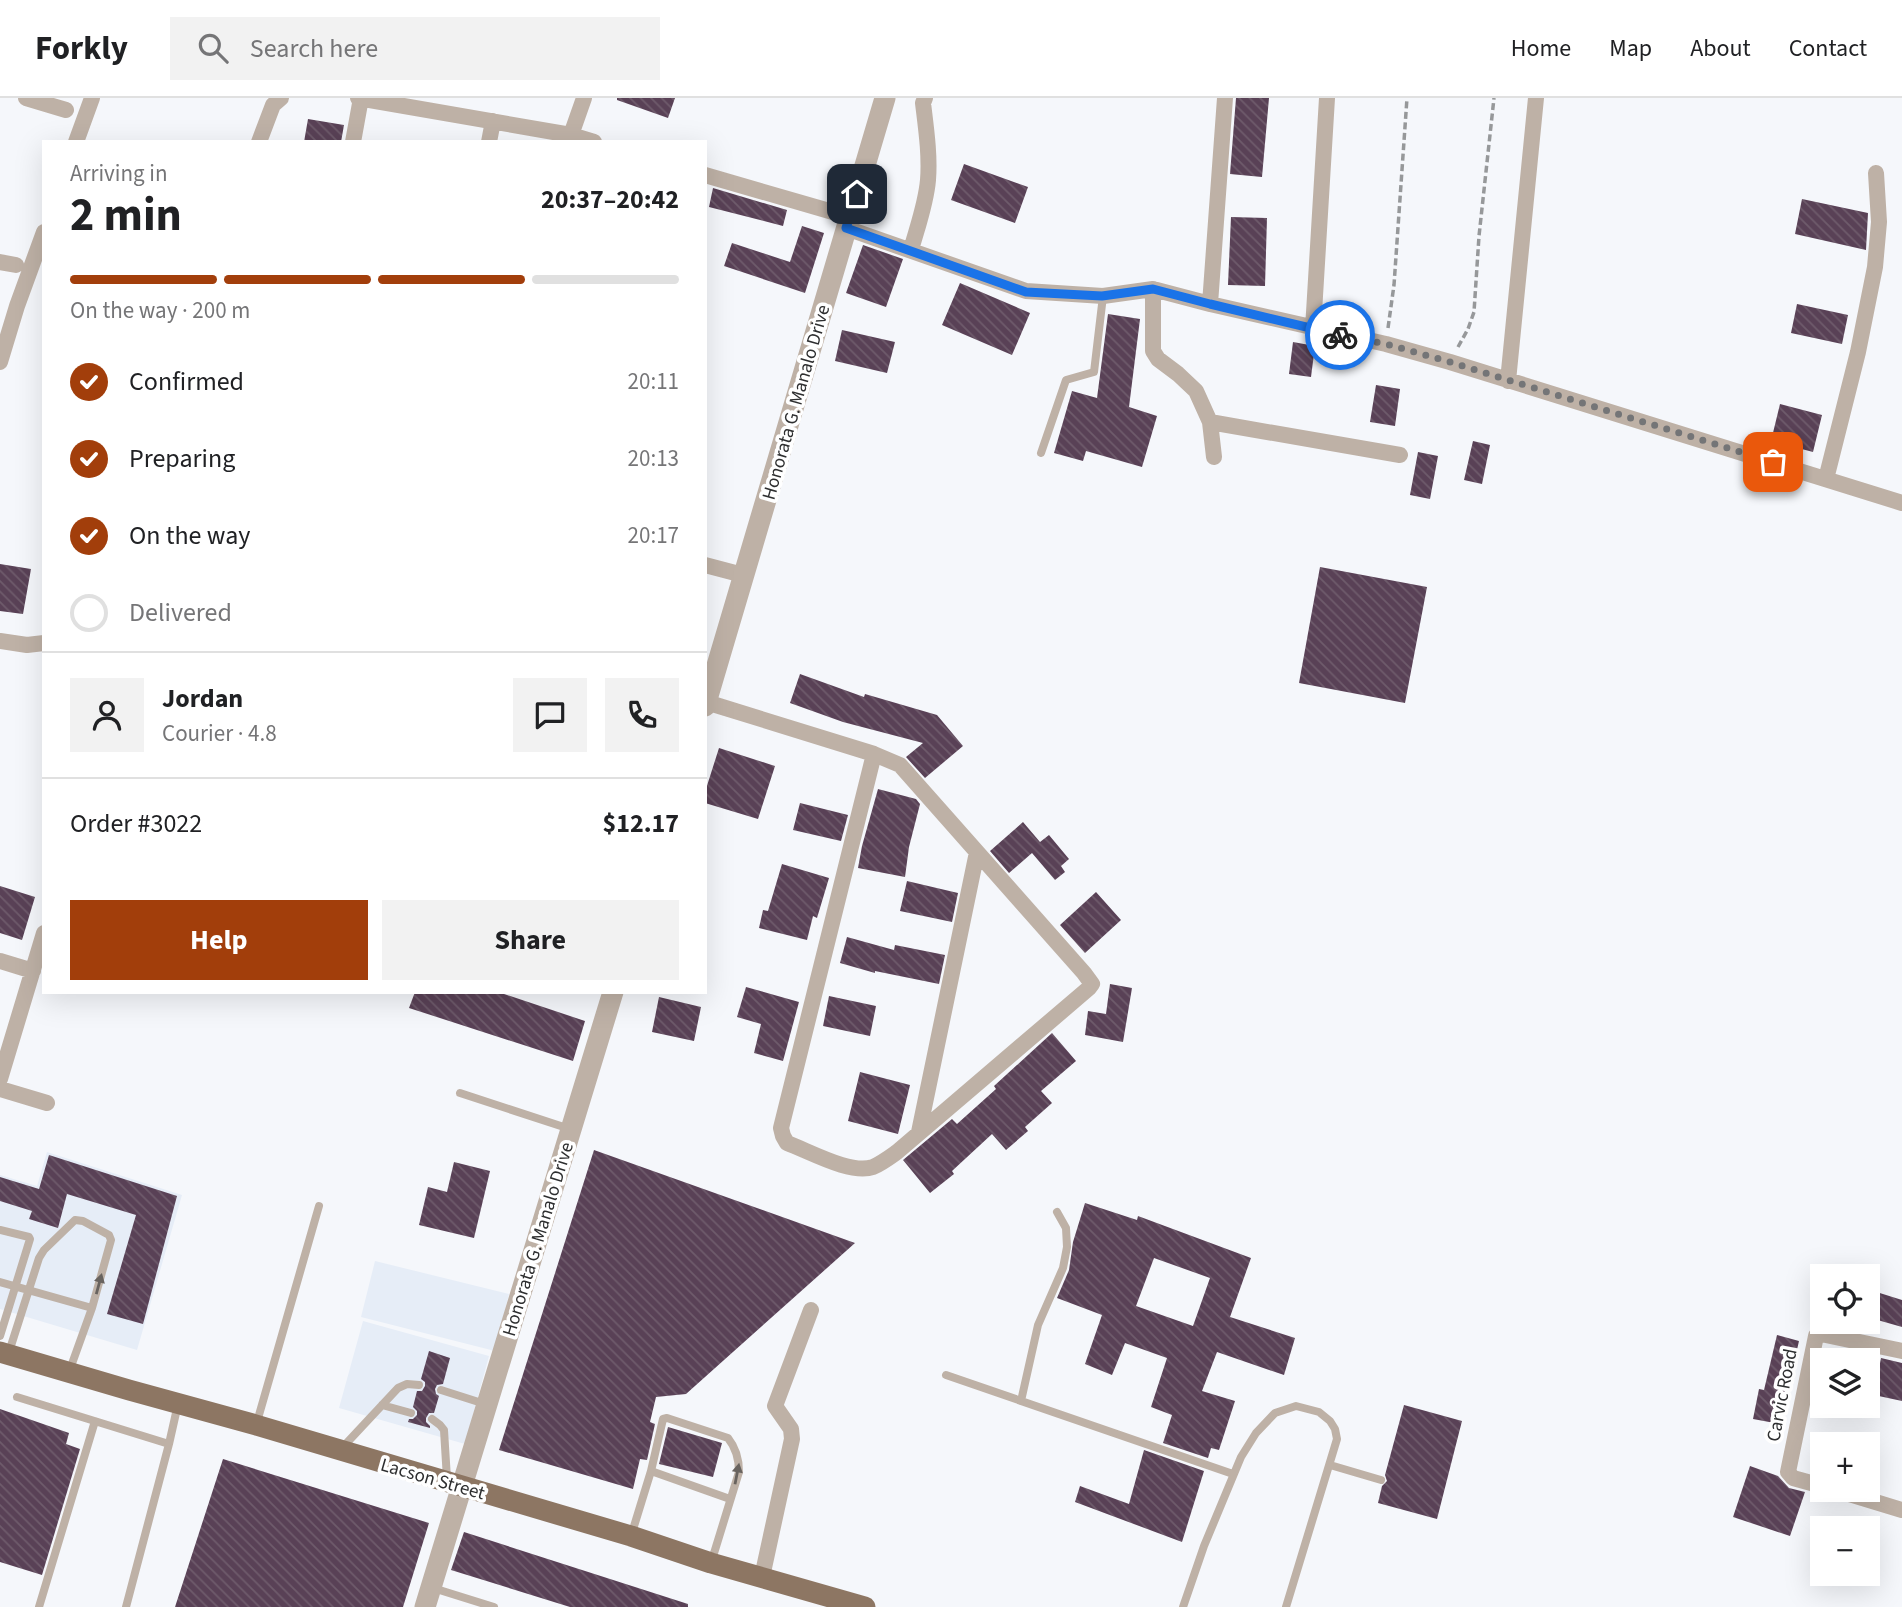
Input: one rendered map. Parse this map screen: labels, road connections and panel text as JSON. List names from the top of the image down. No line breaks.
{"streets":{"main road":["Lacson Street"],"street":["Honorata G. Manalo Drive","Carvic Road"]},"crossings":[["Honorata G. Manalo Drive","Lacson Street"]],"page":{"header":"Forkly","search":"Search here","nav":["Home","Map","About","Contact"],"heading":["2 min","Arriving in","20:37–20:42"],"panel":["Jordan","Courier · 4.8","Order #3022","$12.17"],"bar":"On the way · 200 m","list":[["Confirmed","20:11"],["Preparing","20:13"],["On the way","20:17"],"Delivered"],"buttons":["Help","Share"],"map_buttons":["+","−"]}}
